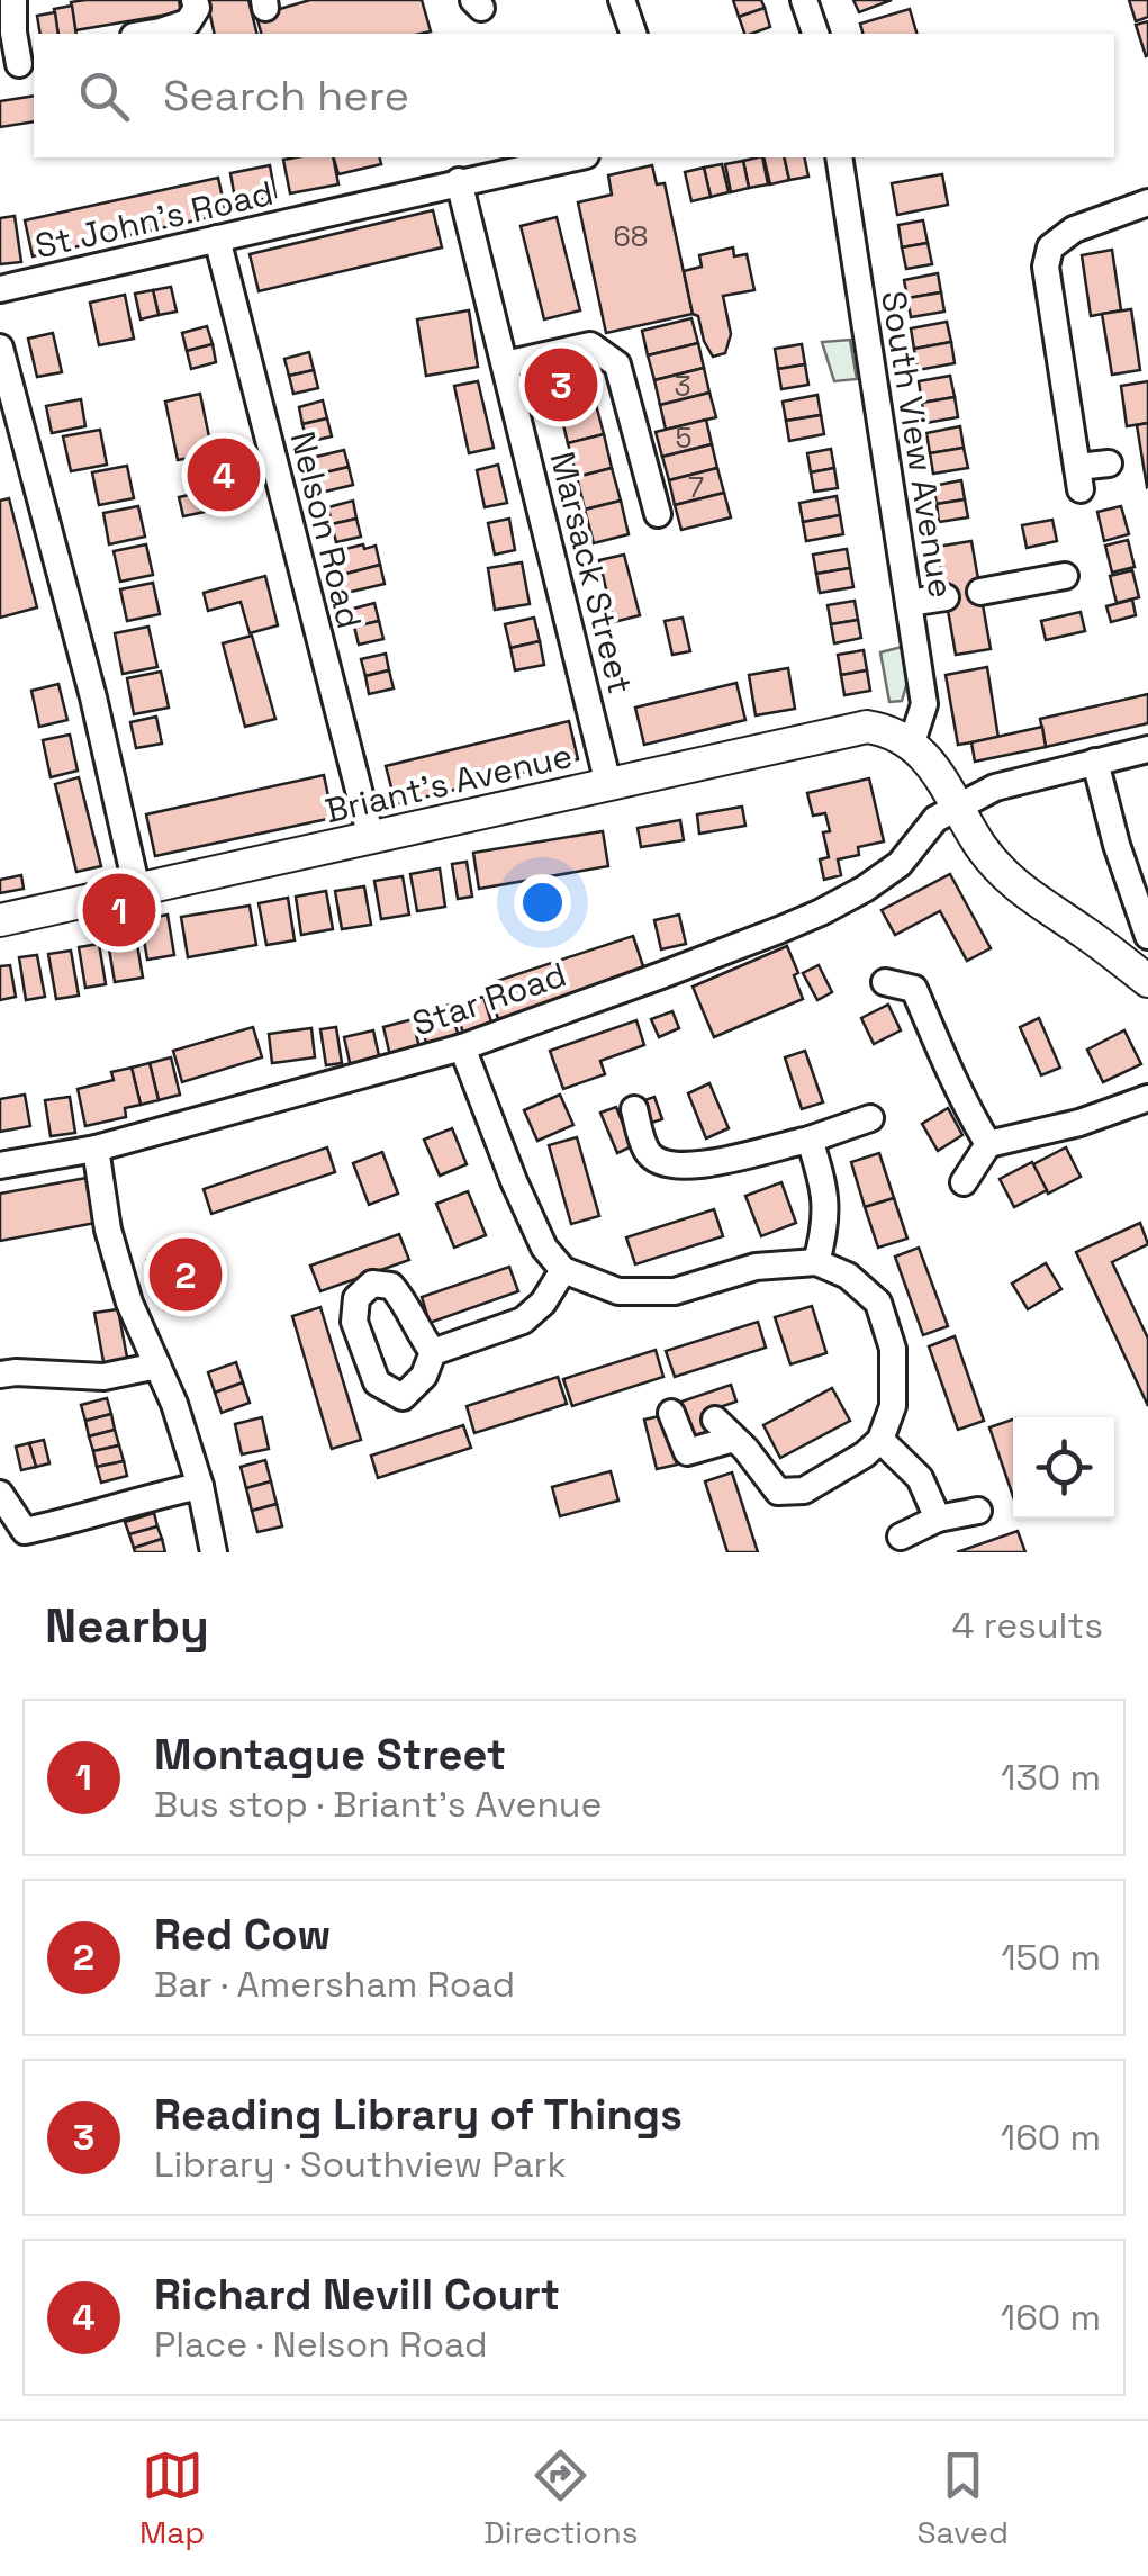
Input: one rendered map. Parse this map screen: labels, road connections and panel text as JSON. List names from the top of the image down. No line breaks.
{"streets":{"main road":["Briant's Avenue"],"street":["St John's Road","South View Avenue","Nelson Road","Marsack Street","Star Road"]},"crossings":[["St John's Road","Nelson Road"],["St John's Road","Marsack Street"],["South View Avenue","Briant's Avenue"],["Nelson Road","Briant's Avenue"],["Marsack Street","Briant's Avenue"]],"house_numbers":["68","3","5","7"],"page":{"search":"Search here","pins":["3","4","1","2"],"heading":["Nearby","4 results"],"list":[{"mark":"1","name":"Montague Street","note":"Bus stop · Briant's Avenue","value":"130 m"},{"mark":"2","name":"Red Cow","note":"Bar · Amersham Road","value":"150 m"},{"mark":"3","name":"Reading Library of Things","note":"Library · Southview Park","value":"160 m"},{"mark":"4","name":"Richard Nevill Court","note":"Place · Nelson Road","value":"160 m"}],"nav":["Map","Directions","Saved"]}}
